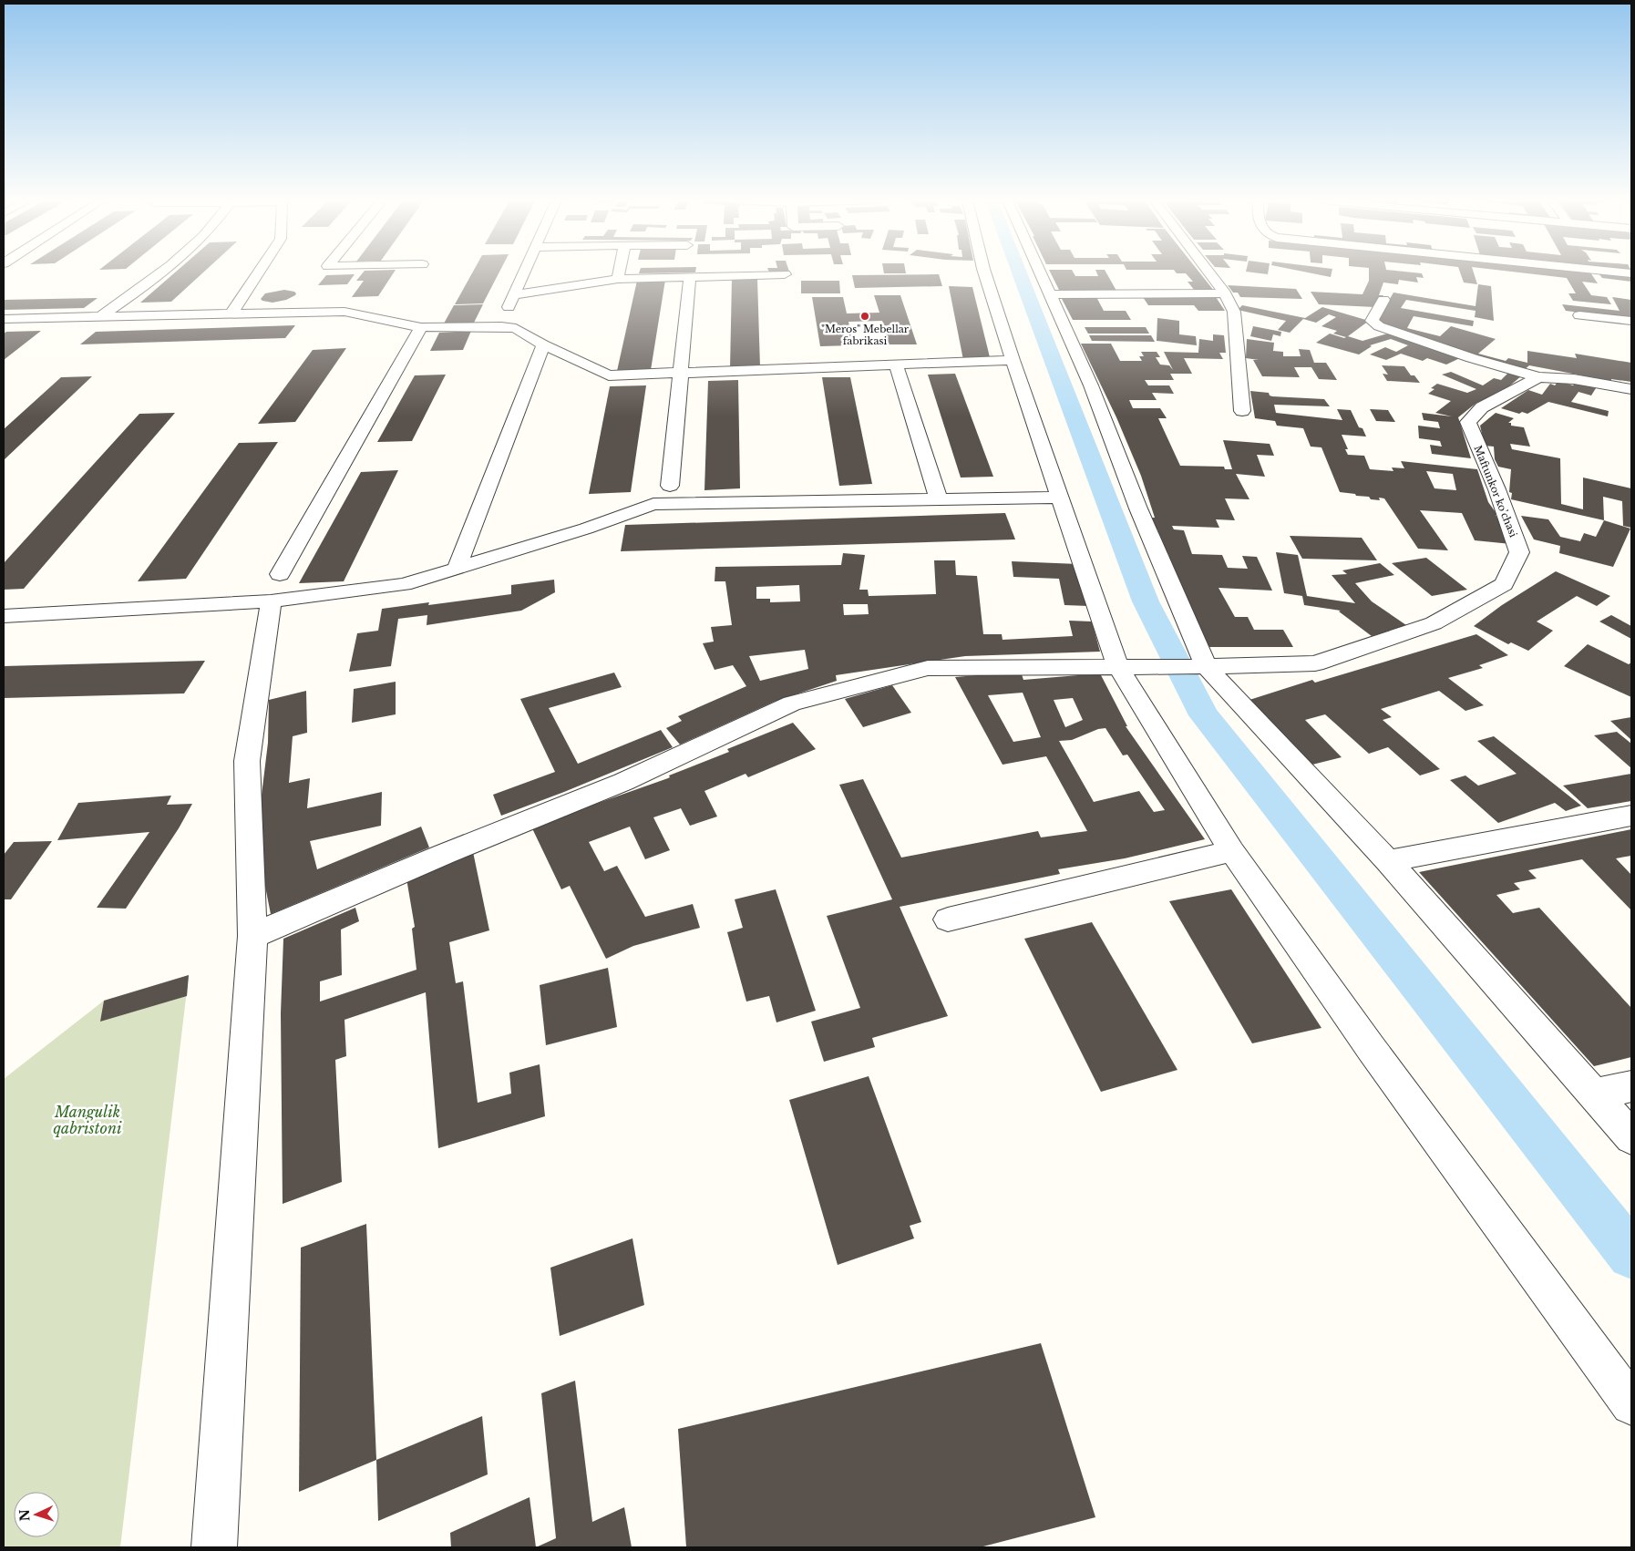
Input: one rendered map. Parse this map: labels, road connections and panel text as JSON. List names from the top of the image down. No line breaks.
{"streets":{"street":["Maftunkor ko’chasi"]},"parks":["Mangulik qabristoni"],"places":["\"Meros\" Mebellar fabrikasi"],"north":"left"}
